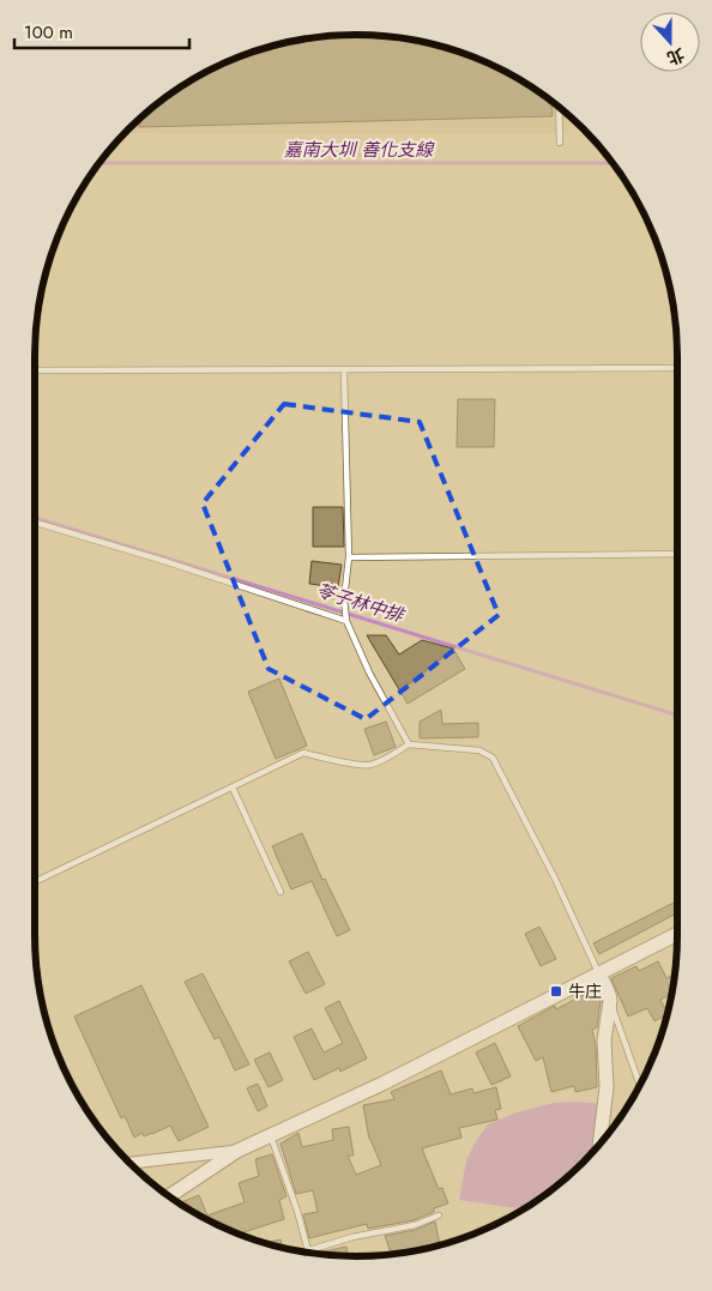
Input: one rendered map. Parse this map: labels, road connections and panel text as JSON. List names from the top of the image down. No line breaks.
{"water":["嘉南大圳 善化支線","苓子林中排"],"places":{"transit":["牛庄"]},"scale_bar":"100 m","north":"bottom"}
